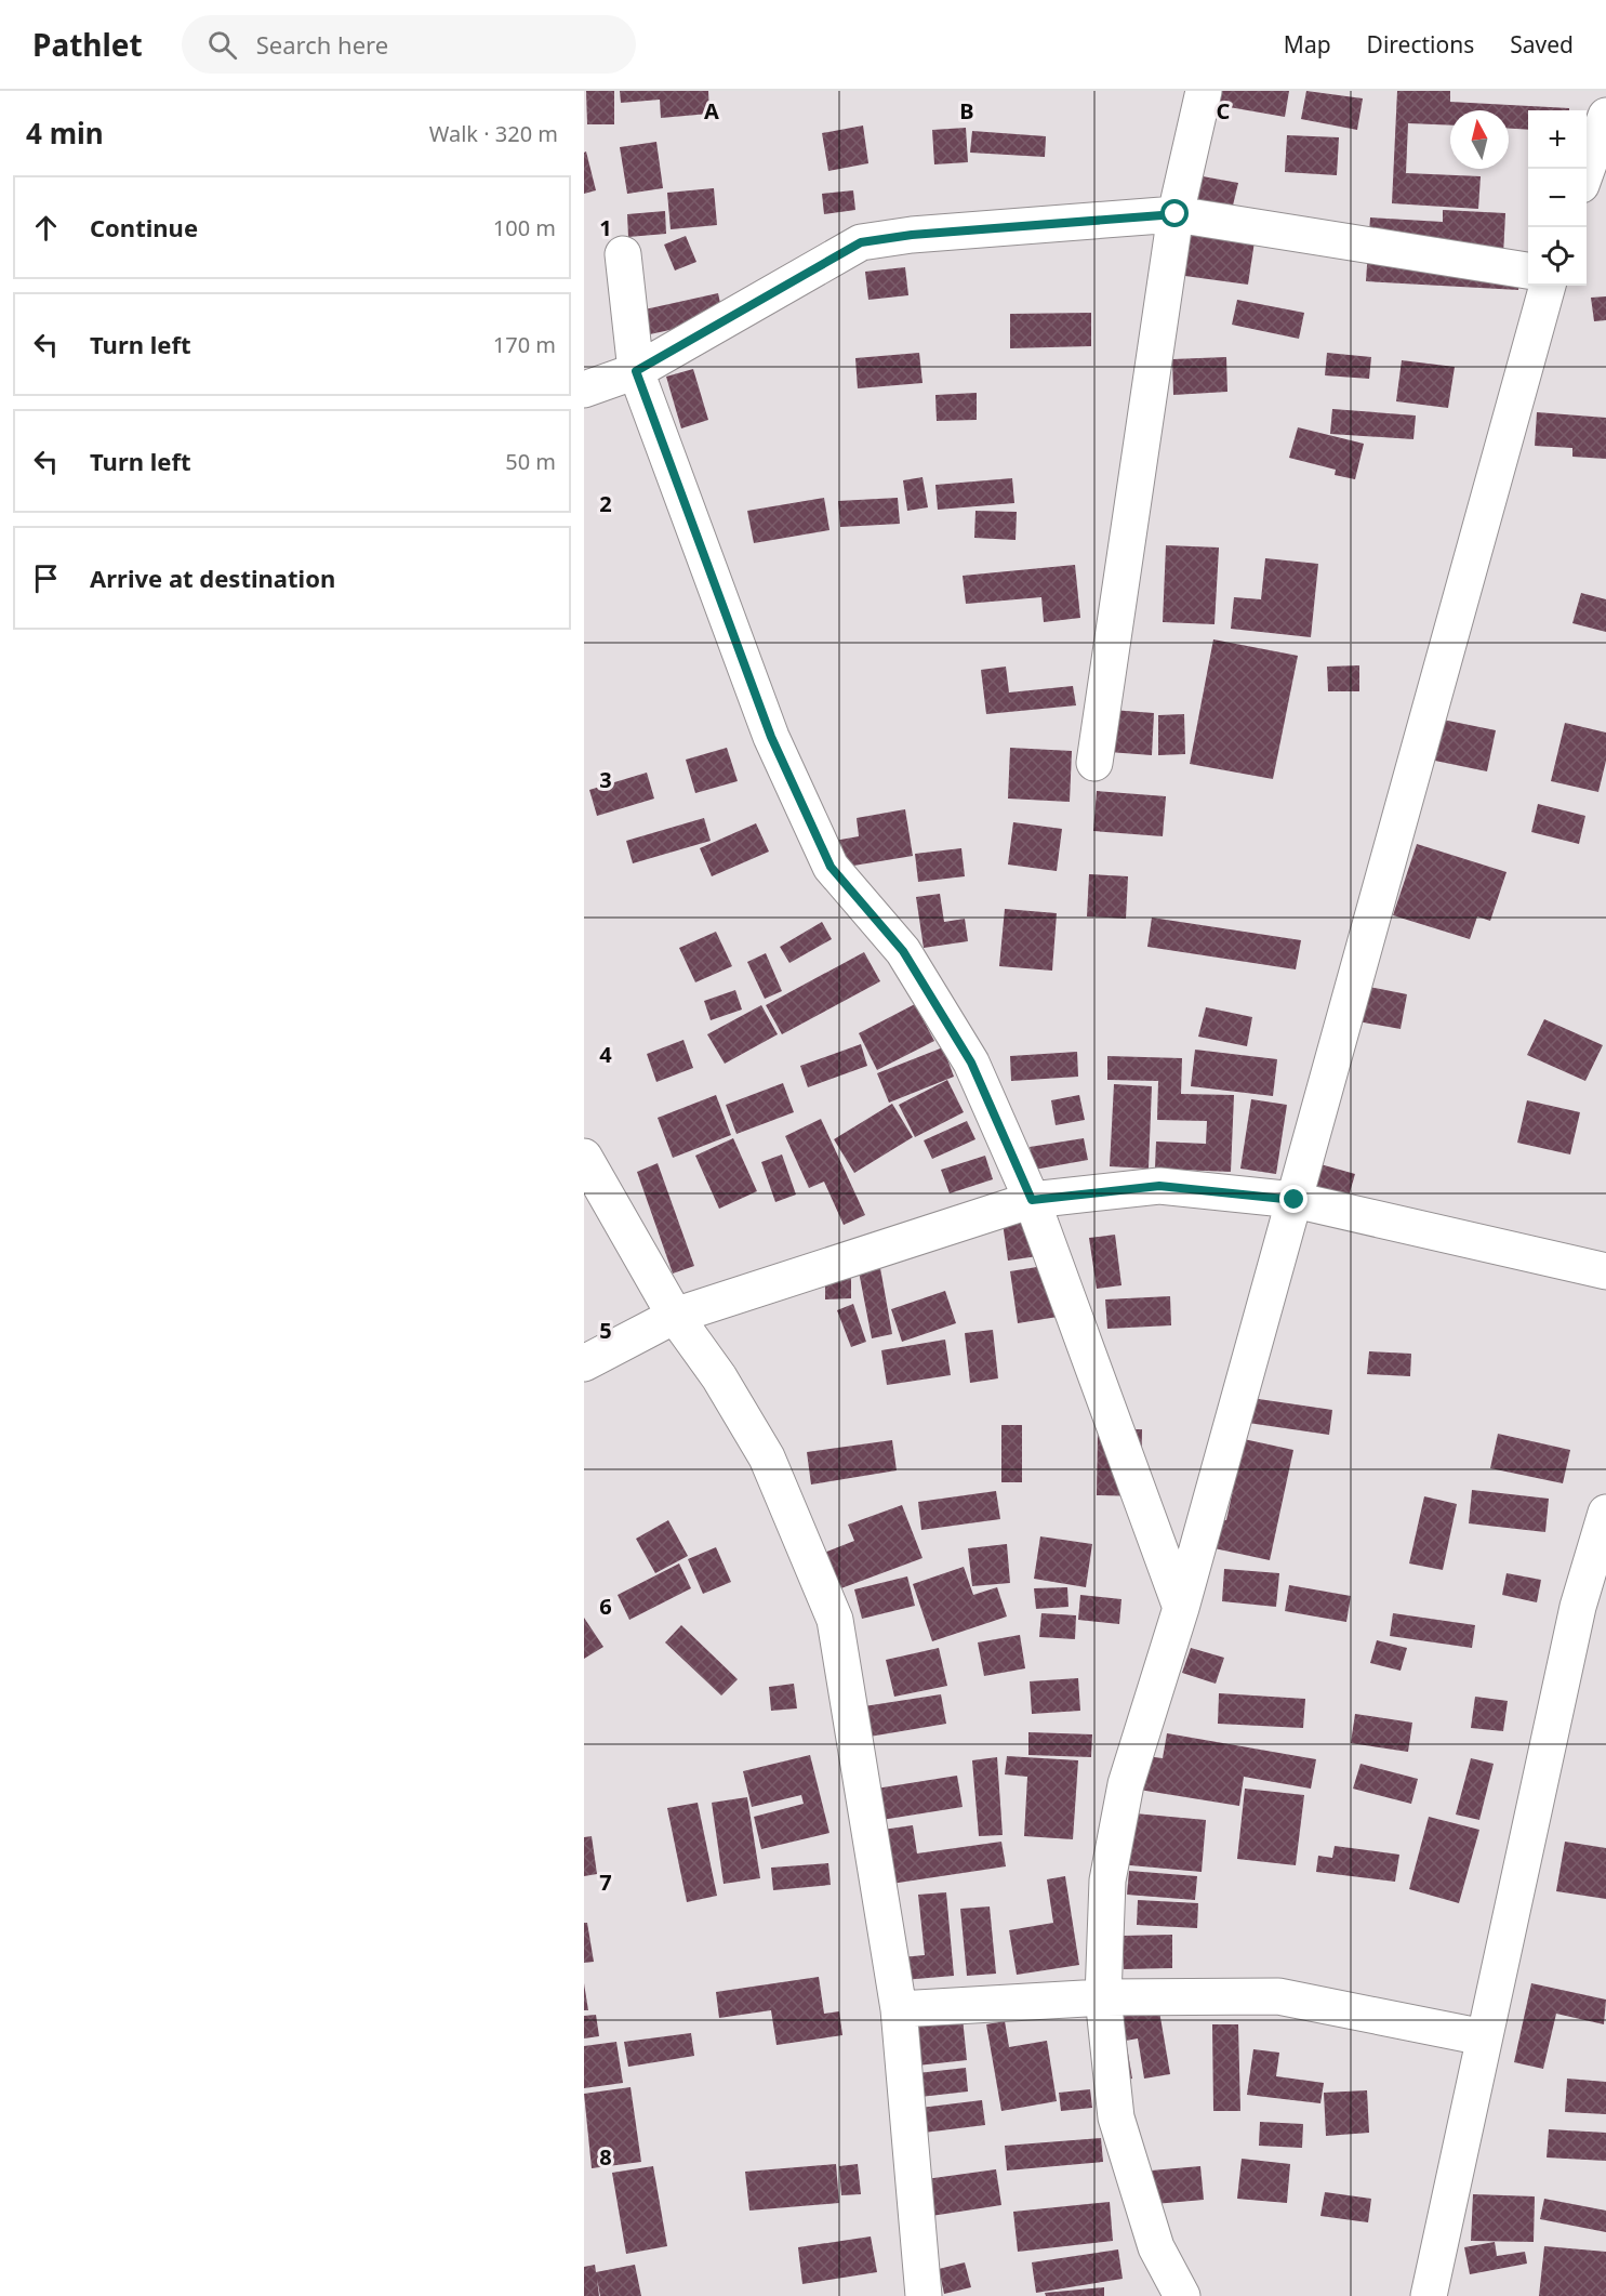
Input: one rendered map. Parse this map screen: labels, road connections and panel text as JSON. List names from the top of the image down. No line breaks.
{"north":"top","page":{"header":"Pathlet","search":"Search here","nav":["Map","Directions","Saved"],"heading":["4 min","Walk · 320 m"],"map_buttons":["+","−"],"list":[["Continue","100 m"],["Turn left","170 m"],["Turn left","50 m"],"Arrive at destination"]},"grid":{"columns":["A","B","C"],"rows":["1","2","3","4","5","6","7","8"]}}
